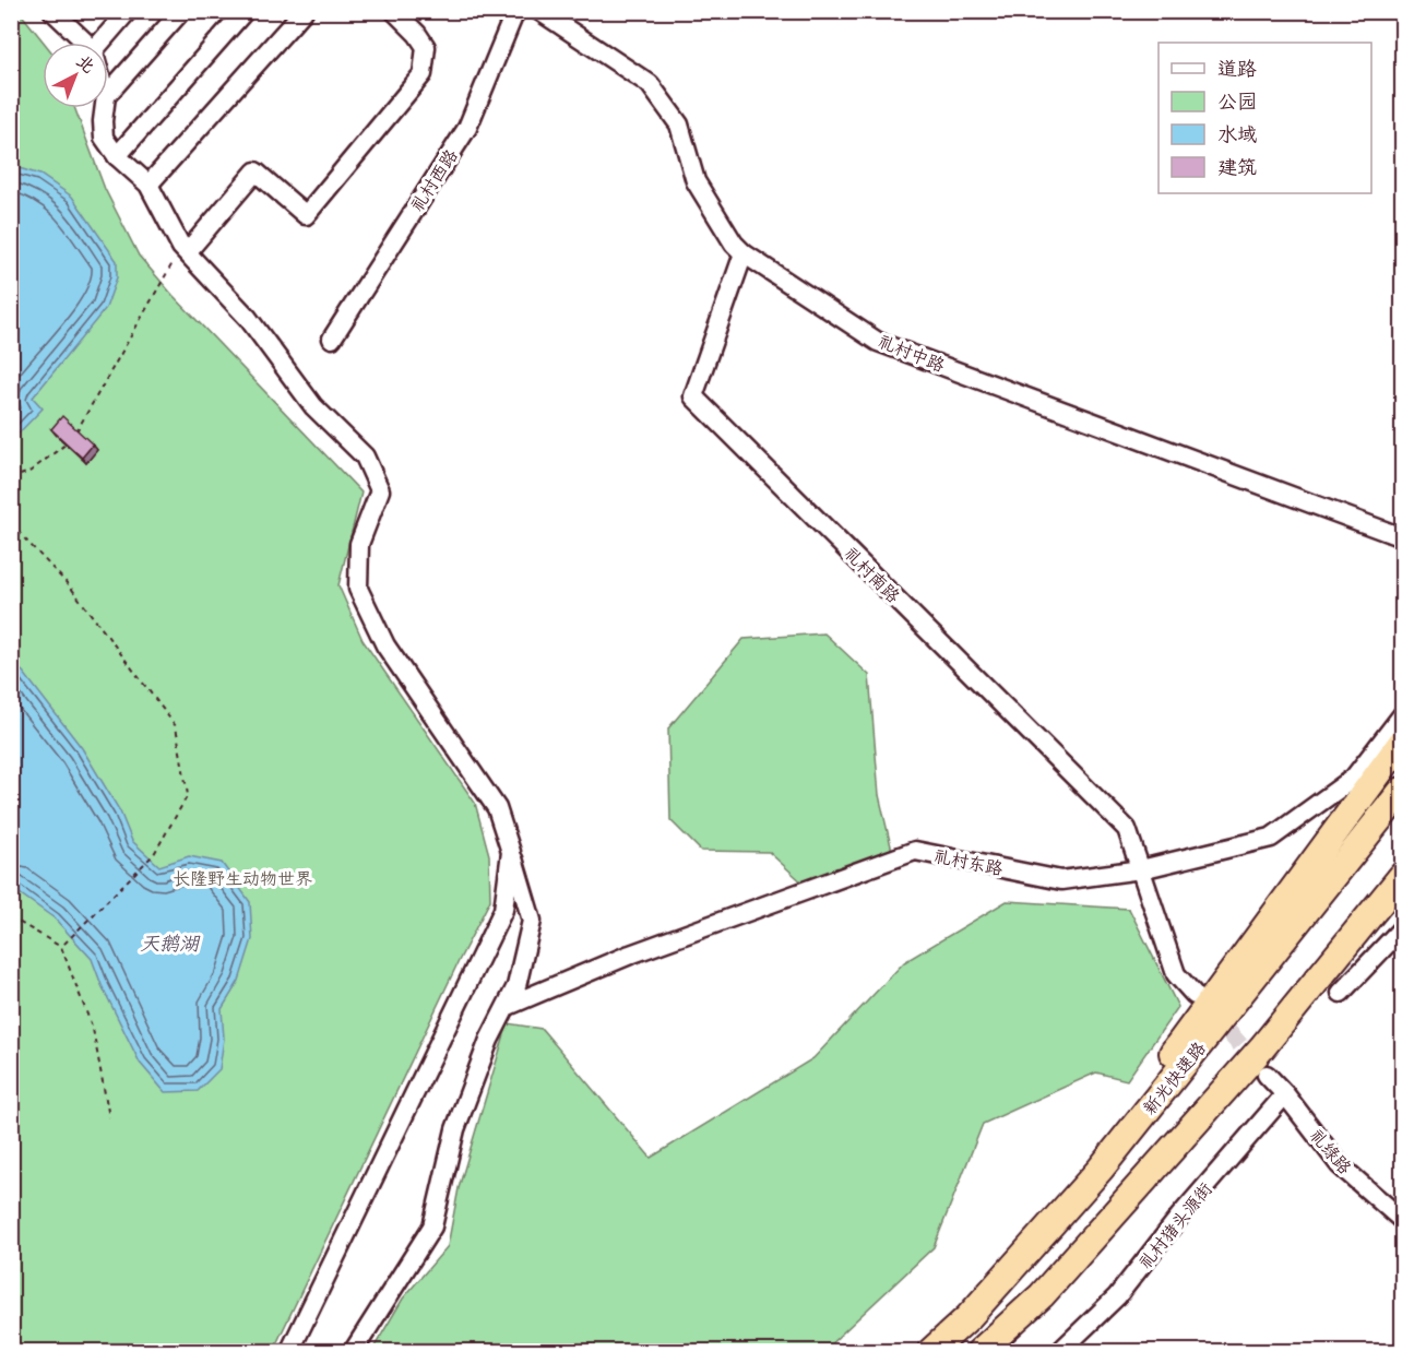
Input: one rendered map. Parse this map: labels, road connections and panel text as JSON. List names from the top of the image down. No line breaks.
{"streets":{"highway":["新光快速路"],"street":["礼村西路","礼村中路","礼村南路","礼村东路","礼绿路","礼村猪头源街"]},"crossings":[["礼村中路","礼村南路"],["礼村南路","礼村东路"],["礼绿路","礼村猪头源街"]],"water":["天鹅湖"],"parks":["长隆野生动物世界"],"legend":["道路","公园","水域","建筑"],"north":"top right"}
